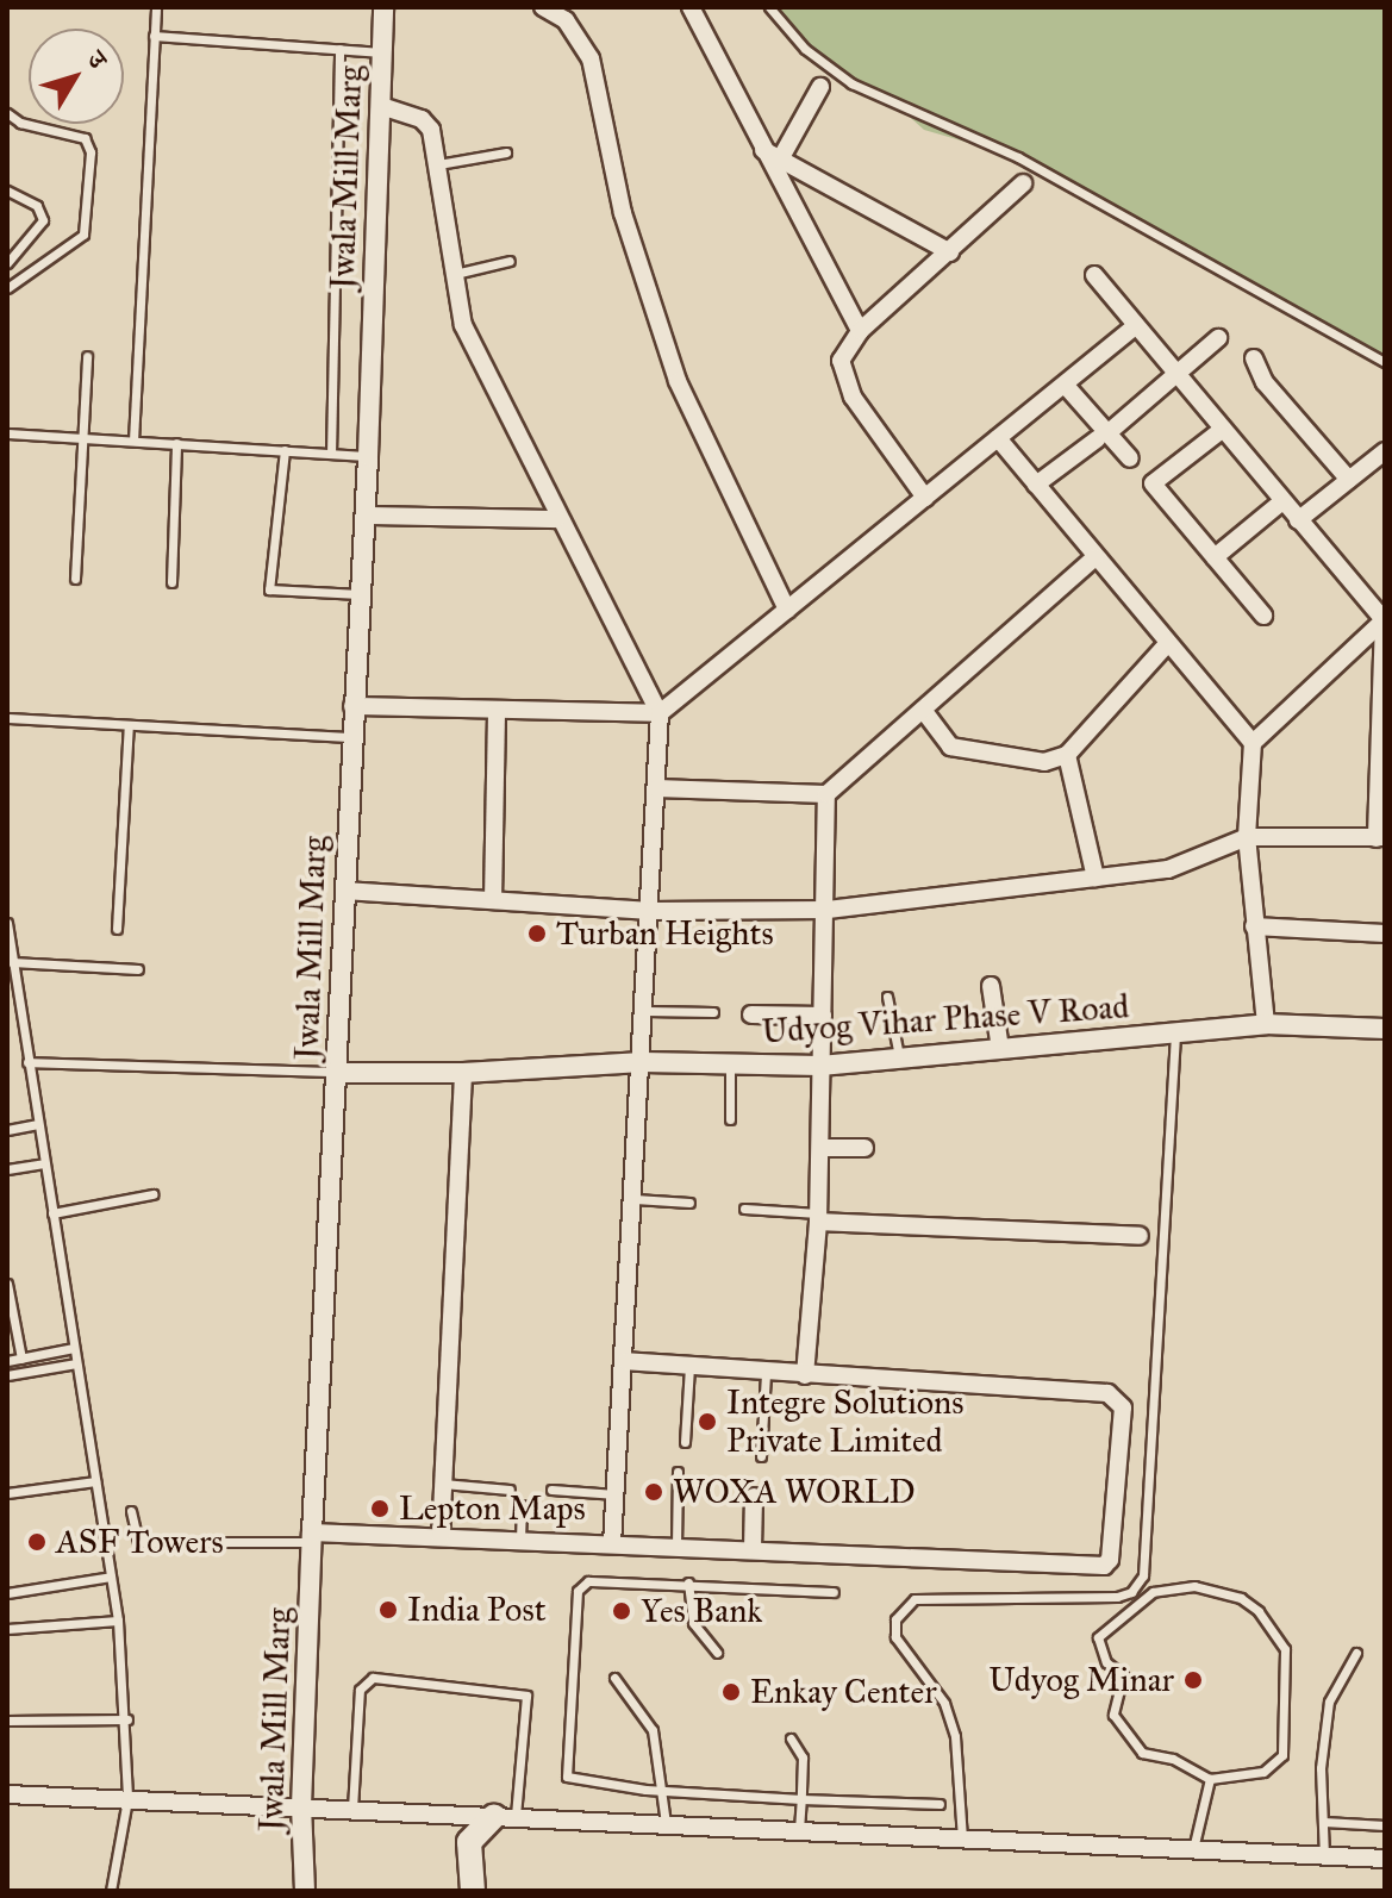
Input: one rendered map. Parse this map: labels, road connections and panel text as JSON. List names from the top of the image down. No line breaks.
{"streets":{"street":["Jwala Mill Marg","Udyog Vihar Phase V Road"]},"crossings":[["Jwala Mill Marg","Udyog Vihar Phase V Road"]],"places":["Turban Heights","Integre Solutions Private Limited","WOXA WORLD","Lepton Maps","ASF Towers","India Post","Yes Bank","Udyog Minar","Enkay Center"],"north":"top right"}
